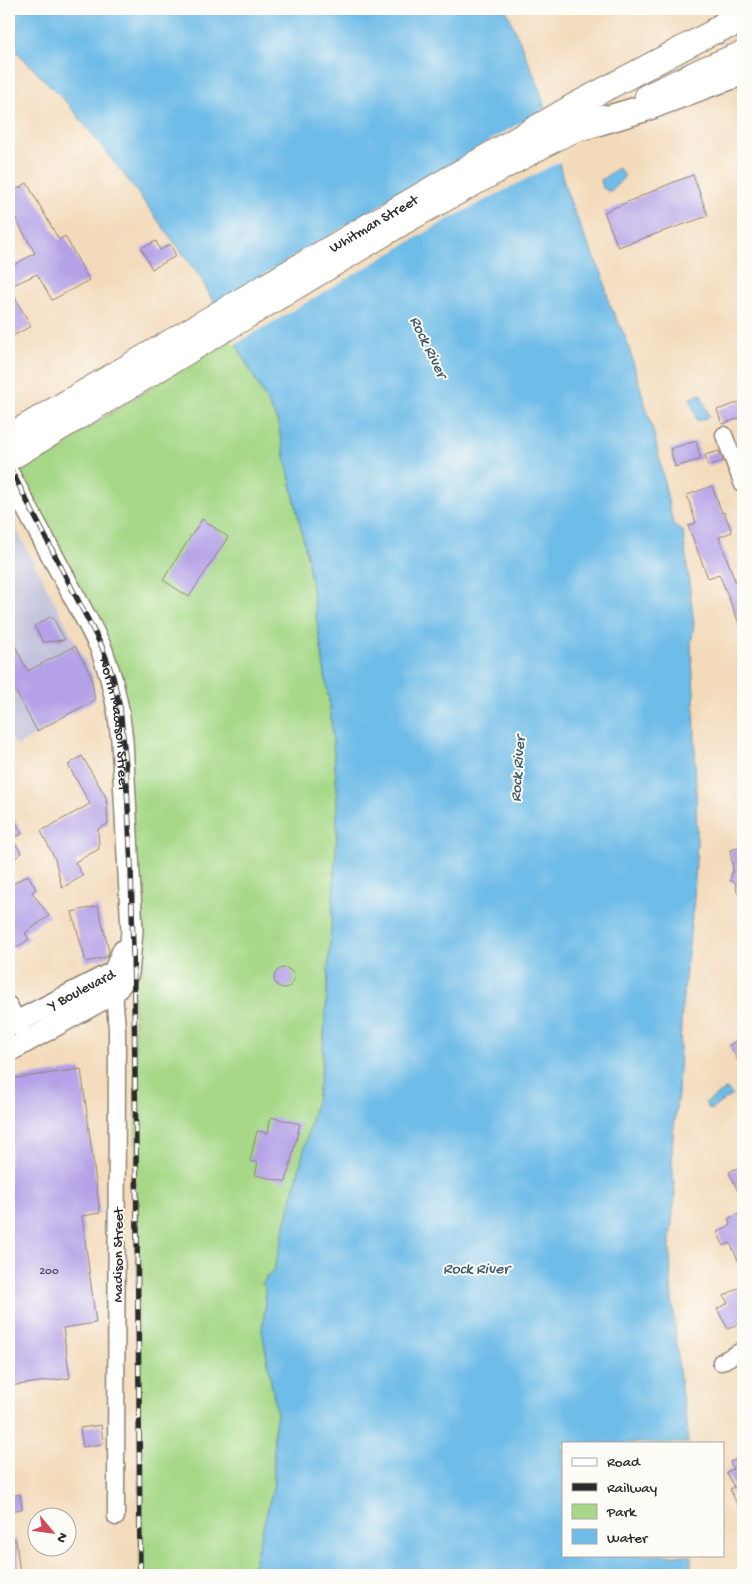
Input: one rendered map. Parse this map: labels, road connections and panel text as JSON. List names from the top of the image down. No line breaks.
{"streets":{"main road":["Whitman Street"],"street":["North Madison Street","Y Boulevard","Madison Street"]},"crossings":[["North Madison Street","Y Boulevard"],["North Madison Street","Madison Street"],["Y Boulevard","Madison Street"]],"water":["Rock River"],"house_numbers":["200"],"legend":["Road","Railway","Park","Water"],"north":"bottom right"}
